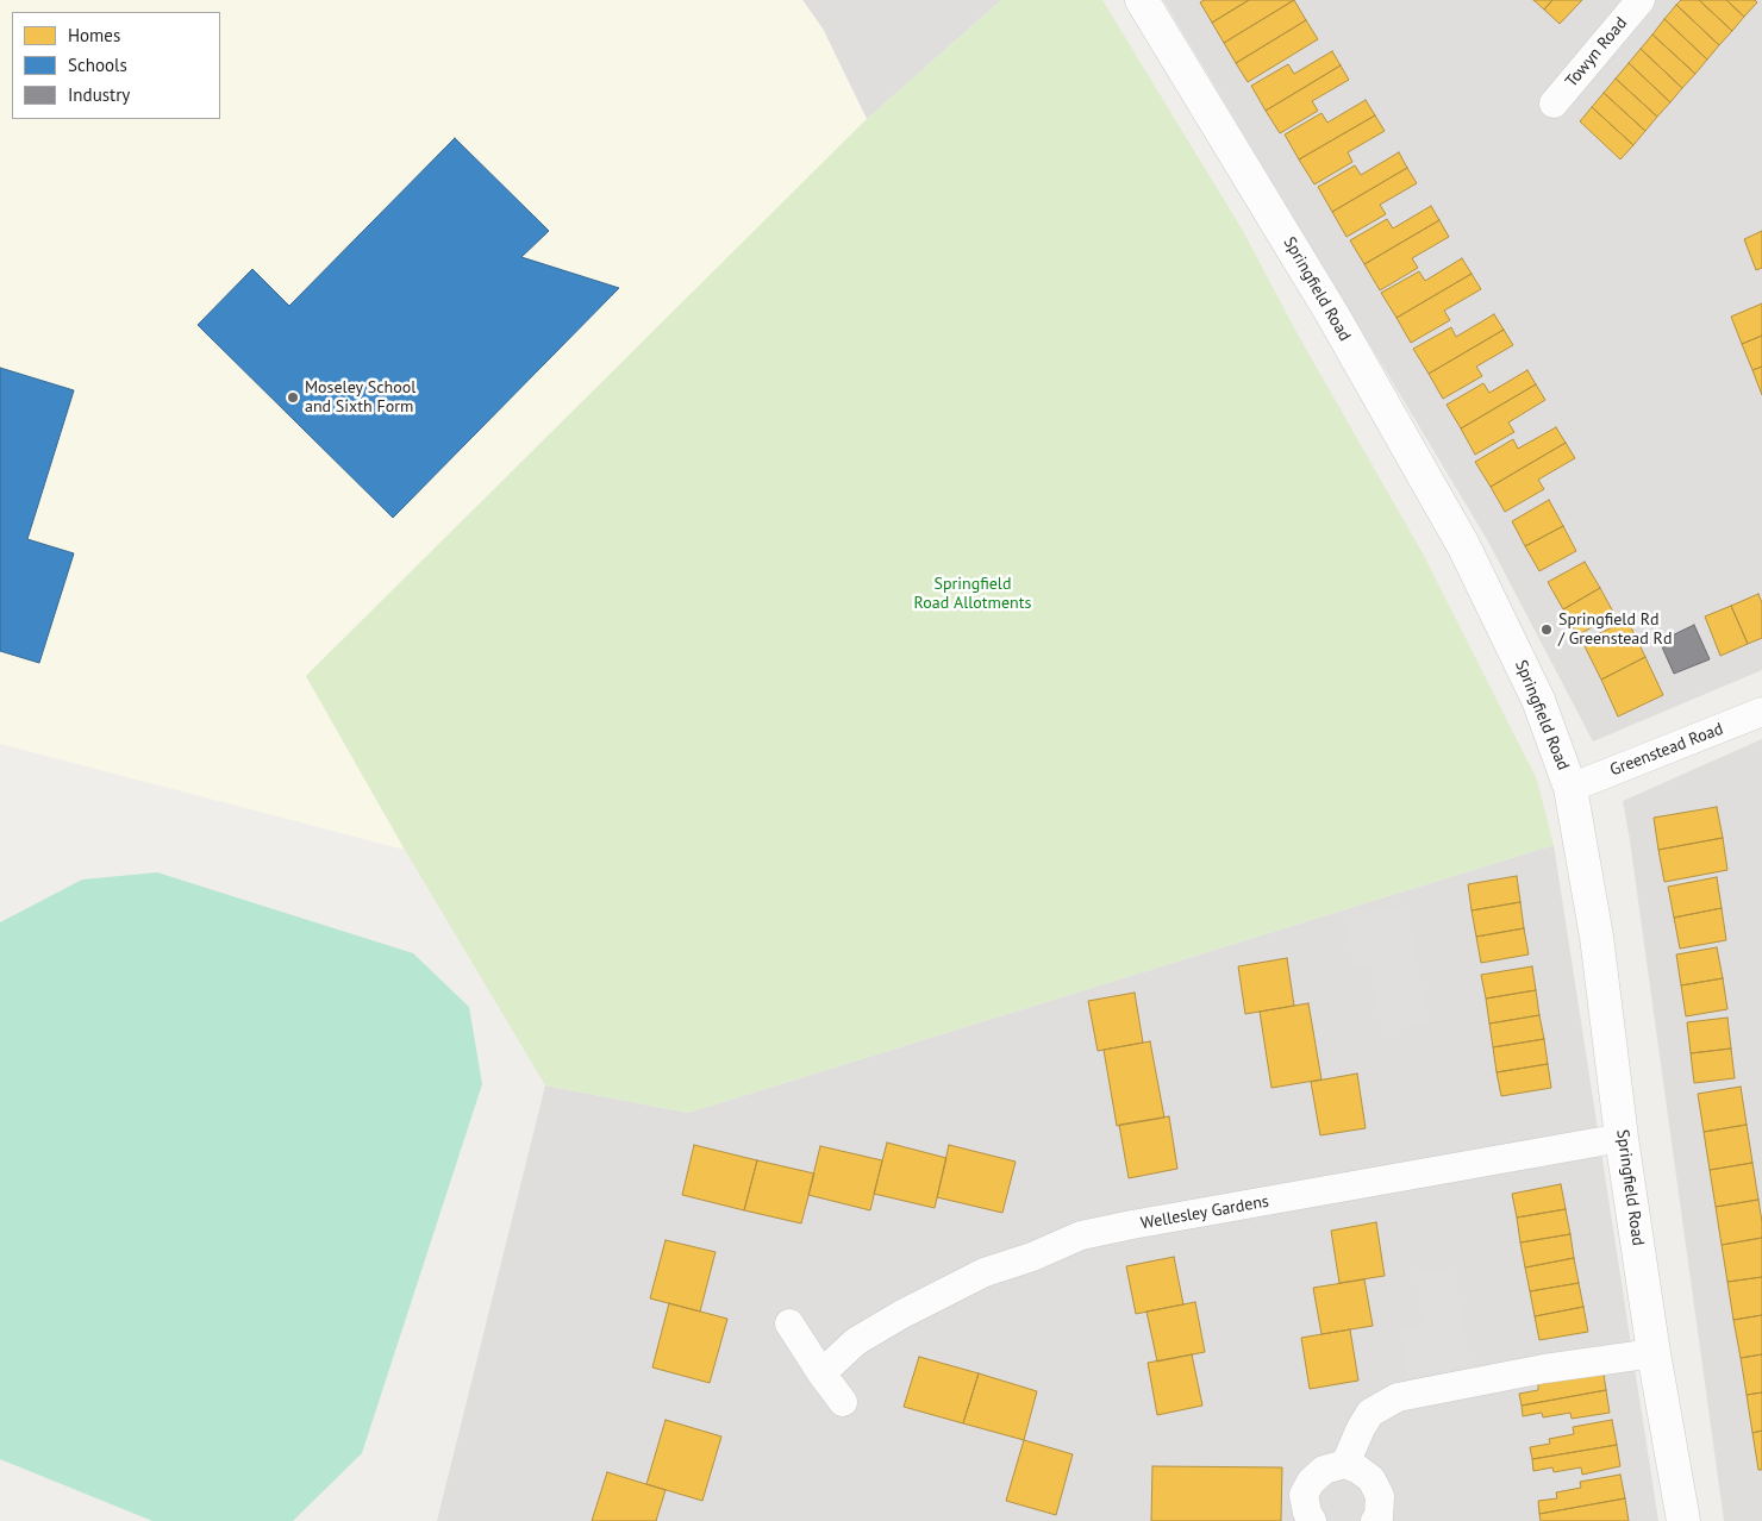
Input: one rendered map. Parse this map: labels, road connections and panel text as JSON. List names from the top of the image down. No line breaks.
{"streets":{"street":["Towyn Road","Springfield Road","Greenstead Road","Wellesley Gardens"]},"crossings":[["Springfield Road","Greenstead Road"],["Springfield Road","Wellesley Gardens"]],"parks":["Springfield Road Allotments"],"places":["Moseley School and Sixth Form","Springfield Rd / Greenstead Rd"],"legend":["Homes","Schools","Industry"]}
